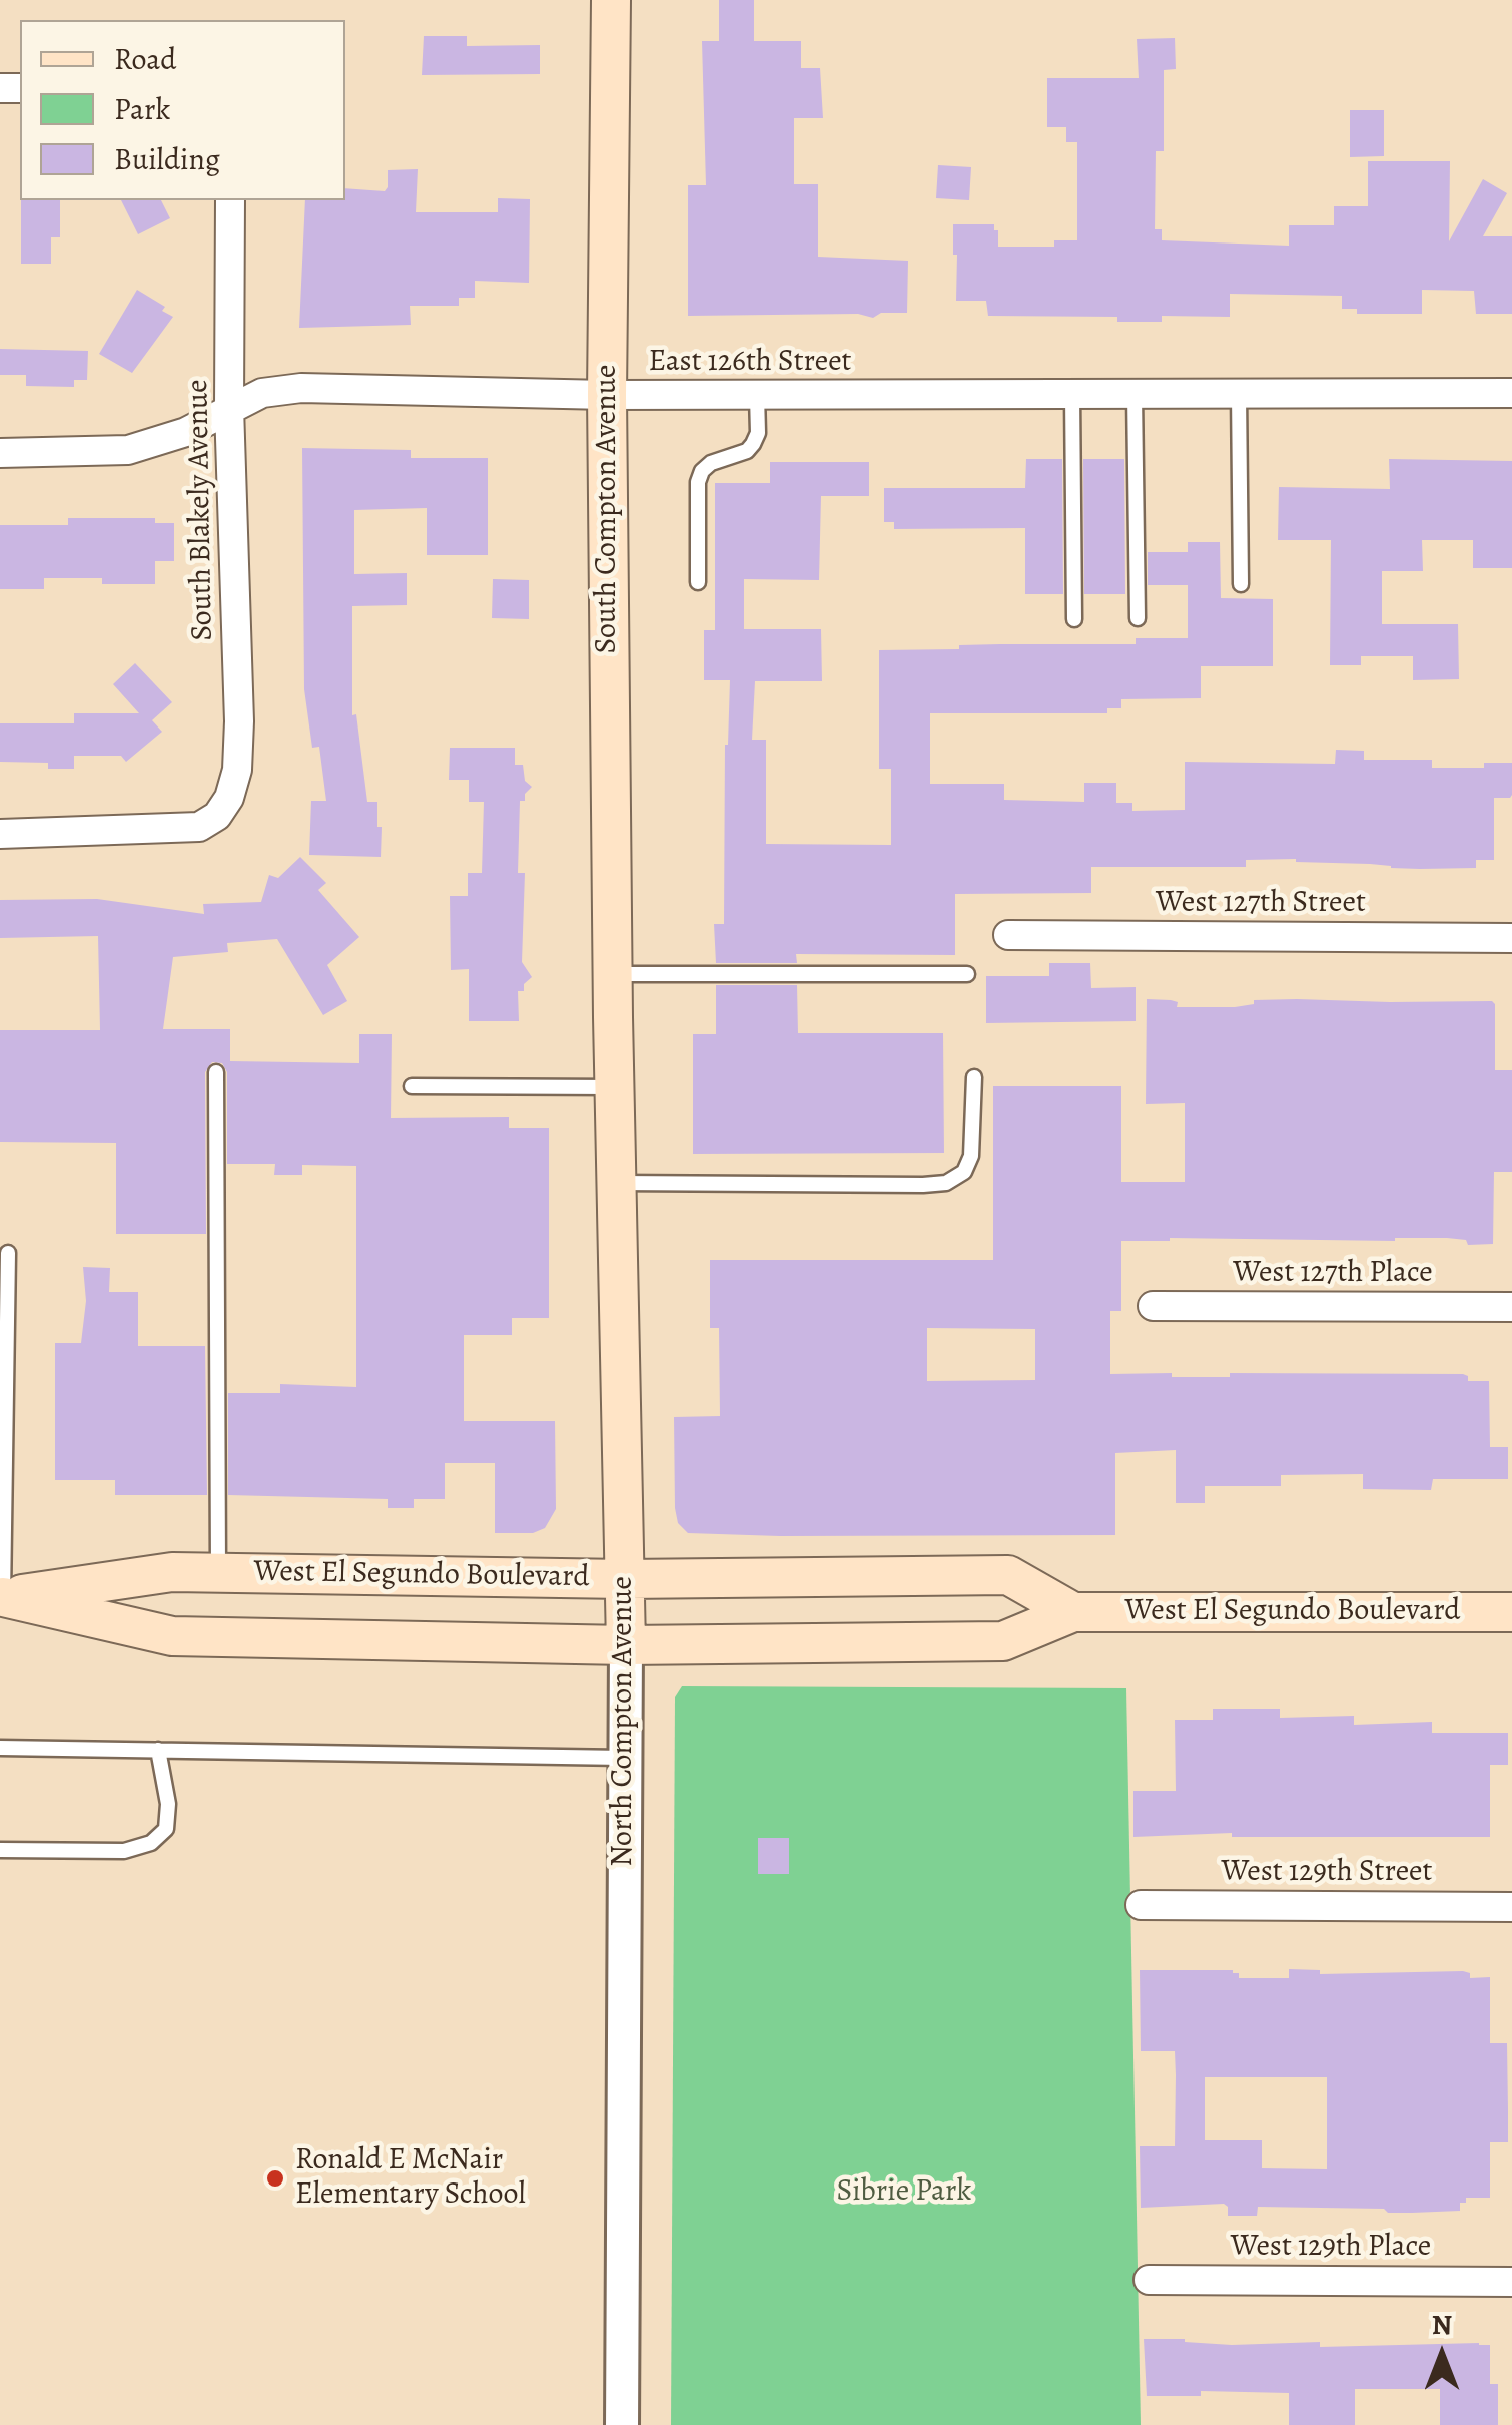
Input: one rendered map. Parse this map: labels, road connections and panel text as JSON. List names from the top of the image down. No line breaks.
{"streets":{"main road":["South Compton Avenue","West El Segundo Boulevard","North Compton Avenue"],"street":["East 126th Street","South Blakely Avenue","West 127th Street","West 127th Place","West 129th Street","West 129th Place"]},"crossings":[["East 126th Street","South Compton Avenue"],["East 126th Street","South Blakely Avenue"],["South Compton Avenue","North Compton Avenue"],["West El Segundo Boulevard","North Compton Avenue"]],"parks":["Sibrie Park"],"places":["Ronald E McNair Elementary School"],"legend":["Road","Park","Building"],"north":"top"}
